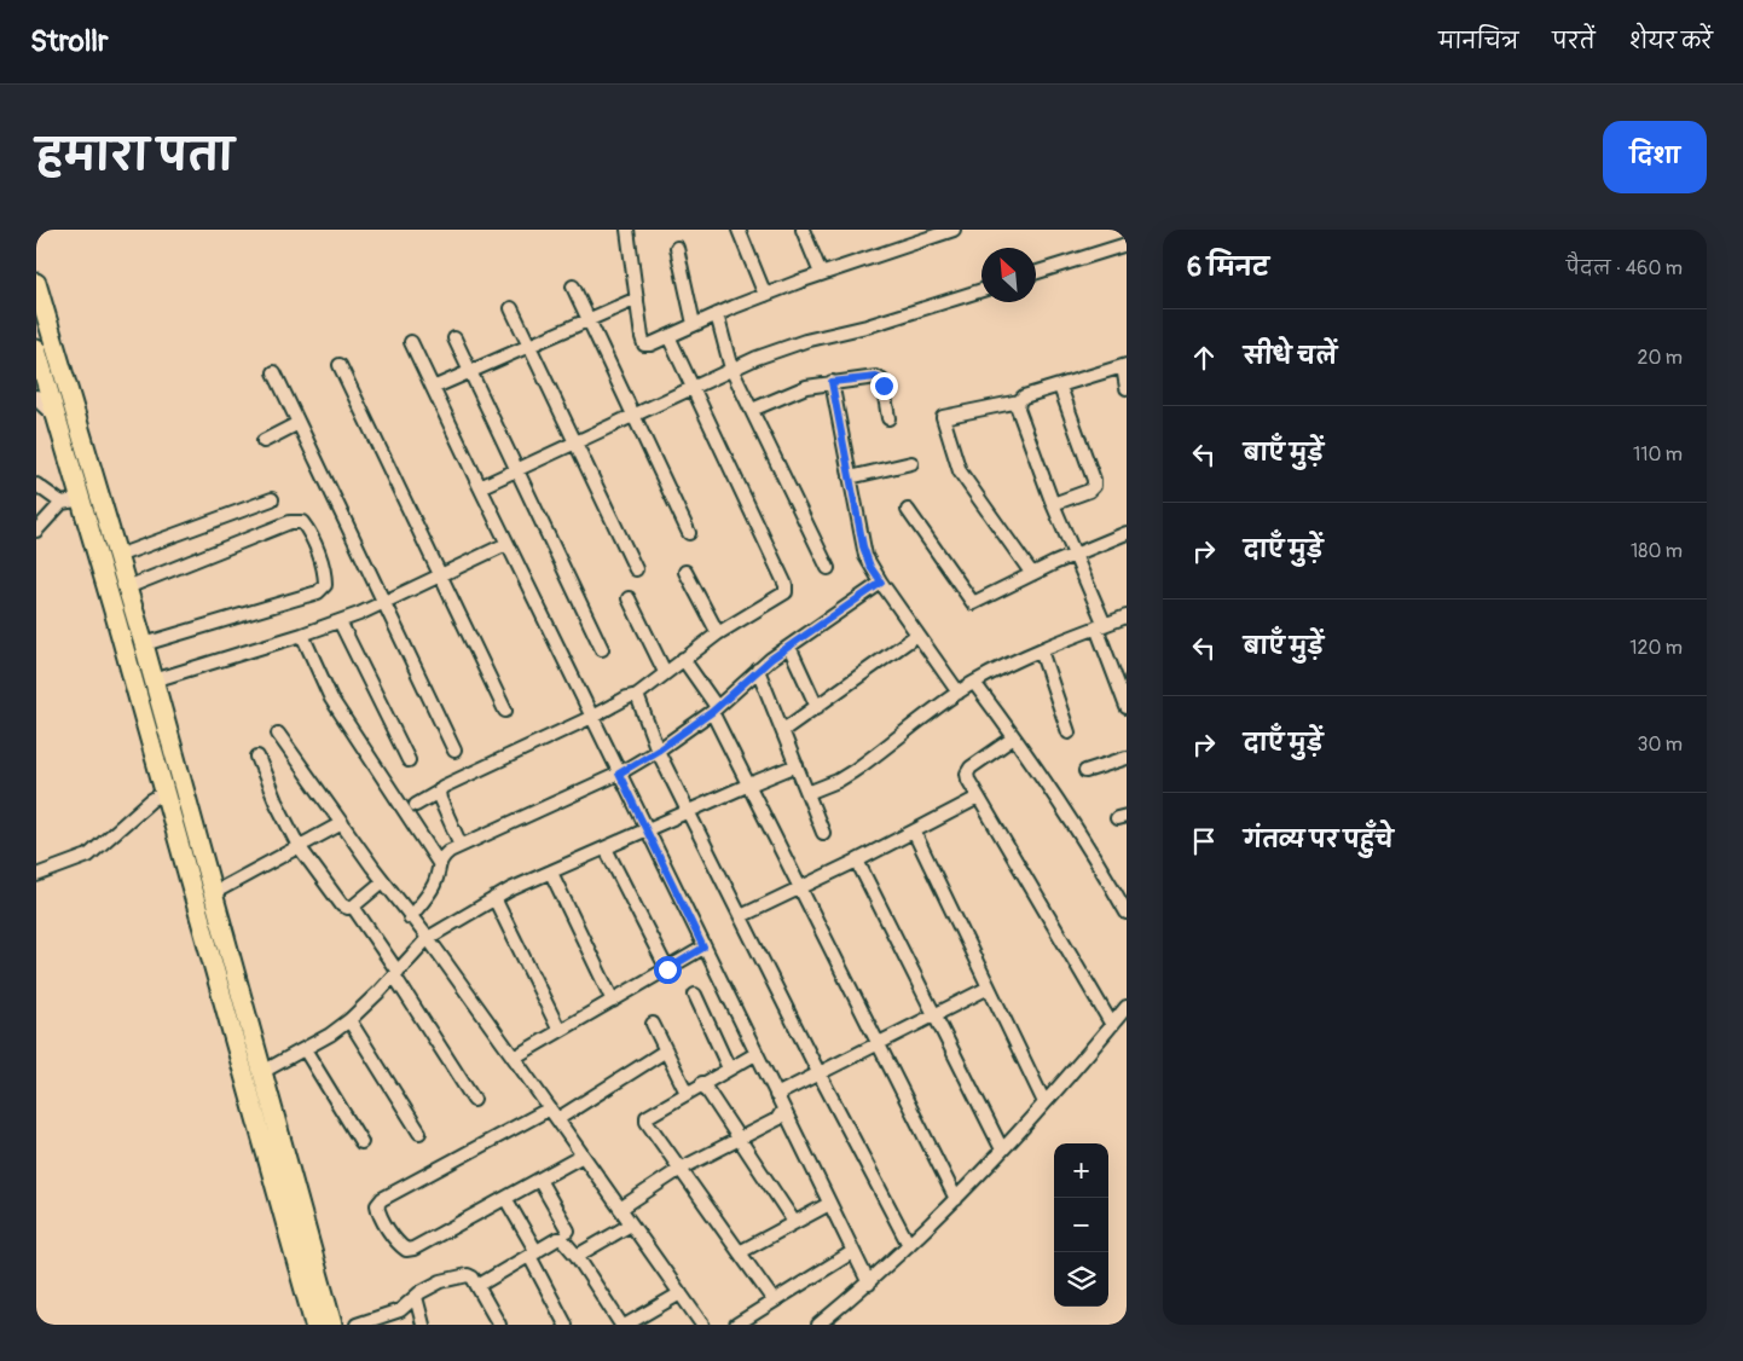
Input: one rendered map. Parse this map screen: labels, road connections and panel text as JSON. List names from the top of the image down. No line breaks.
{"north":"top left","page":{"header":"Strollr","nav":["मानचित्र","परतें","शेयर करें"],"title":"हमारा पता","buttons":"दिशा","heading":["6 मिनट","पैदल · 460 m"],"list":[["सीधे चलें","20 m"],["बाएँ मुड़ें","110 m"],["दाएँ मुड़ें","180 m"],["बाएँ मुड़ें","120 m"],["दाएँ मुड़ें","30 m"],"गंतव्य पर पहुँचे"],"map_buttons":["+","−"]}}
